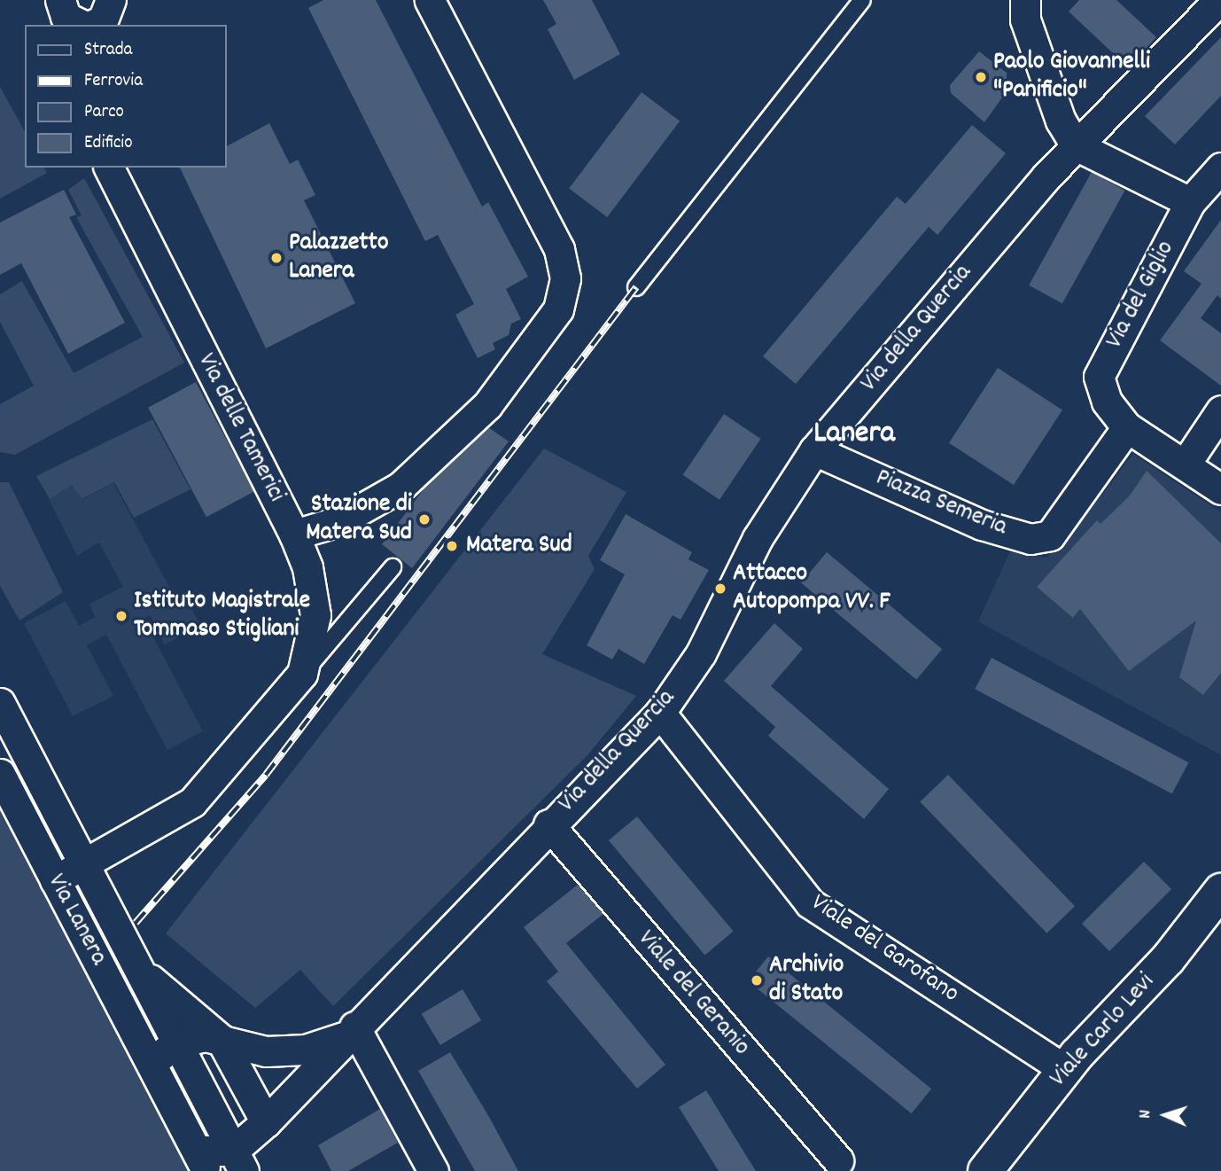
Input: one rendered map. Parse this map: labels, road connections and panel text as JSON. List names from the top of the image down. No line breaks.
{"streets":{"main road":["Viale Carlo Levi"],"street":["Via del Giglio","Via della Quercia","Via delle Tamerici","Piazza Semeria","Via Lanera","Viale del Garofano","Viale del Geranio"]},"crossings":[["Via del Giglio","Piazza Semeria"],["Via della Quercia","Piazza Semeria"],["Via della Quercia","Via Lanera"],["Via della Quercia","Viale del Garofano"],["Via della Quercia","Viale del Geranio"],["Via delle Tamerici","Via Lanera"],["Viale del Garofano","Viale Carlo Levi"]],"districts":["Lanera"],"places":["Paolo Giovannelli \"Panificio\"","Palazzetto Lanera","Stazione di Matera Sud","Matera Sud","Attacco Autopompa VV. F","Istituto Magistrale Tommaso Stigliani","Archivio di Stato"],"legend":["Strada","Ferrovia","Parco","Edificio"],"north":"left"}
